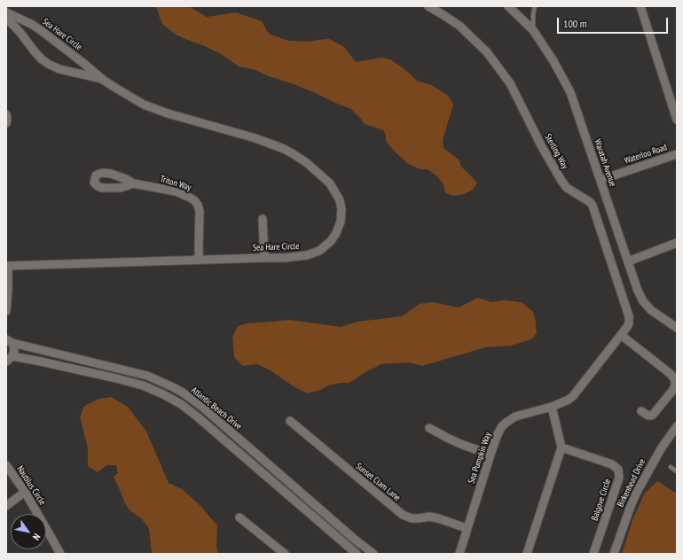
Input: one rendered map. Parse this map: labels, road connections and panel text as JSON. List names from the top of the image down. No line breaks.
{"streets":{"street":["Sea Hare Circle","Sterling Way","Waterloo Road","Waratah Avenue","Triton Way","Atlantic Beach Drive","Sea Pumpkin Way","Sunset Clam Lane","Birkenhead Drive","Nautilus Circle","Balgove Circle"]},"crossings":[["Sea Hare Circle","Triton Way"],["Sterling Way","Sea Pumpkin Way"],["Waterloo Road","Waratah Avenue"],["Sea Pumpkin Way","Sunset Clam Lane"]],"scale_bar":"100 m","north":"bottom right"}
